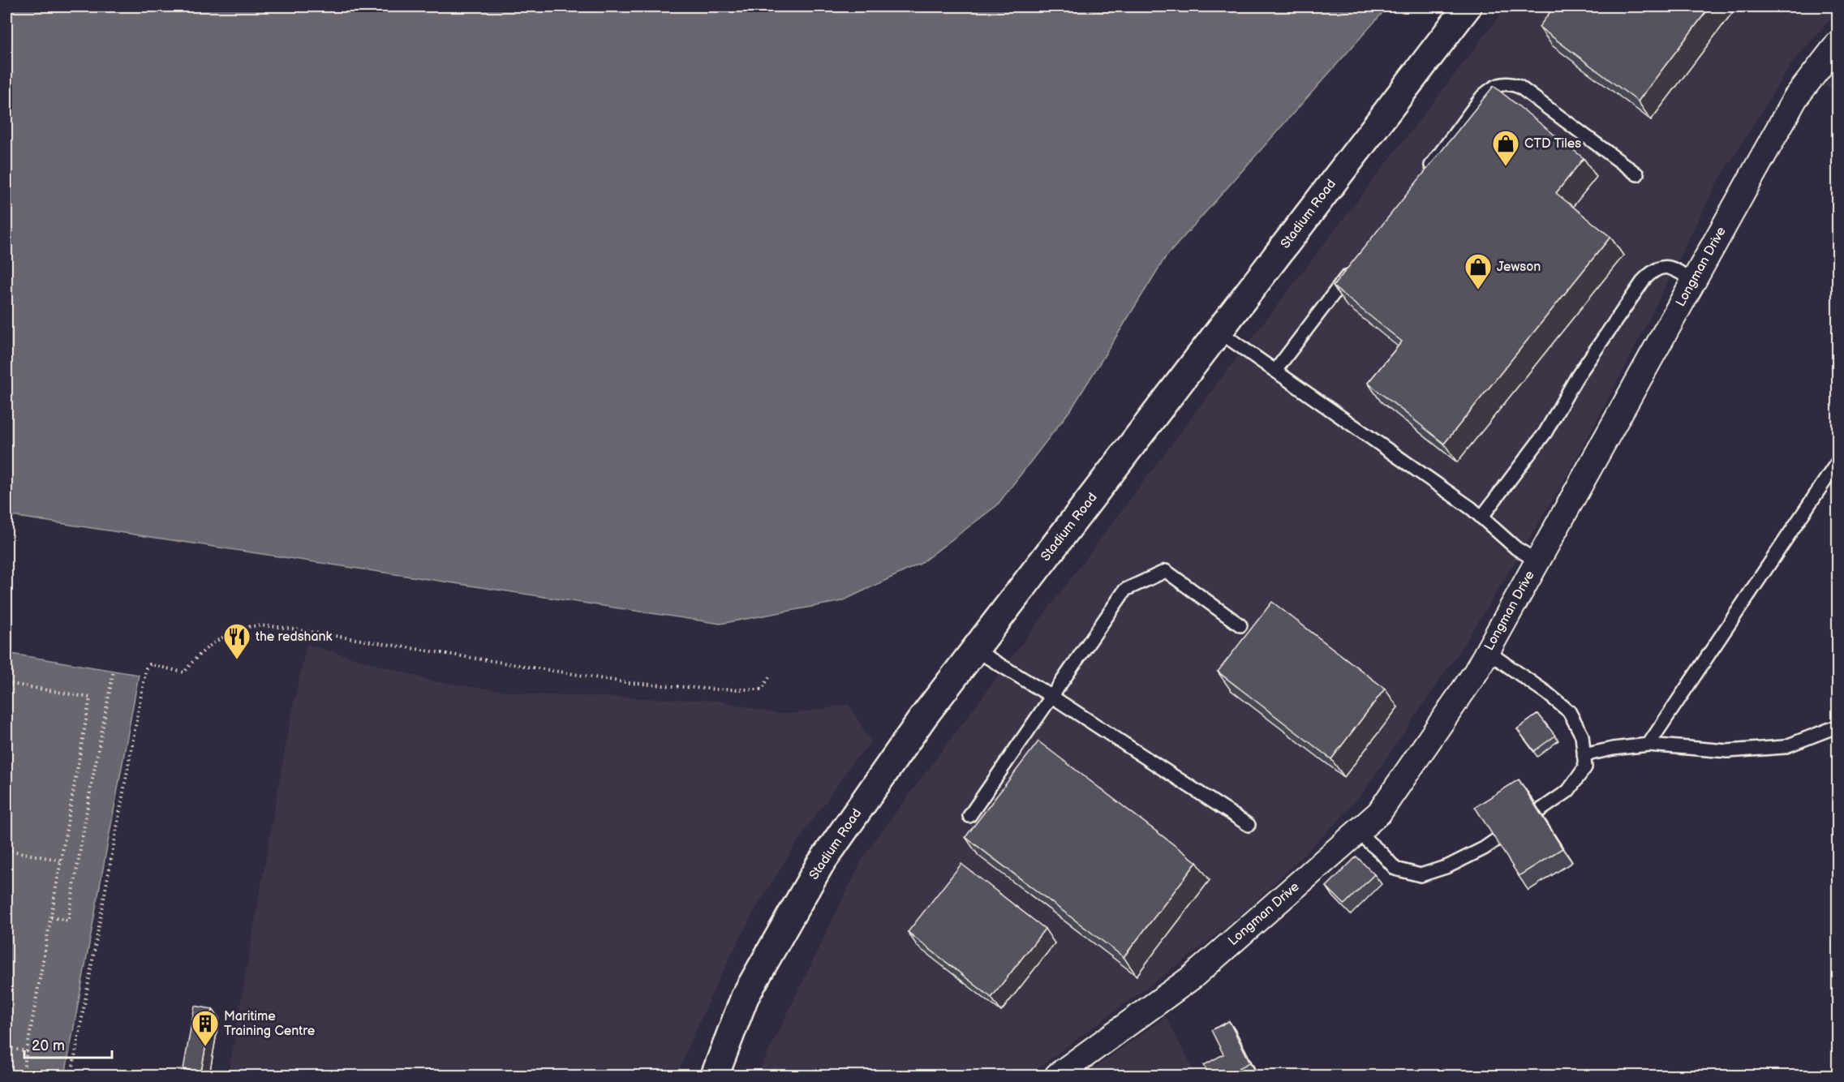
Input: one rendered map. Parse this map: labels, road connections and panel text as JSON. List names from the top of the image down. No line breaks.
{"streets":{"street":["Stadium Road","Longman Drive"]},"places":{"shop":["CTD Tiles","Jewson"],"restaurant":["the redshank"],"building":["Maritime Training Centre"]},"scale_bar":"20 m"}
